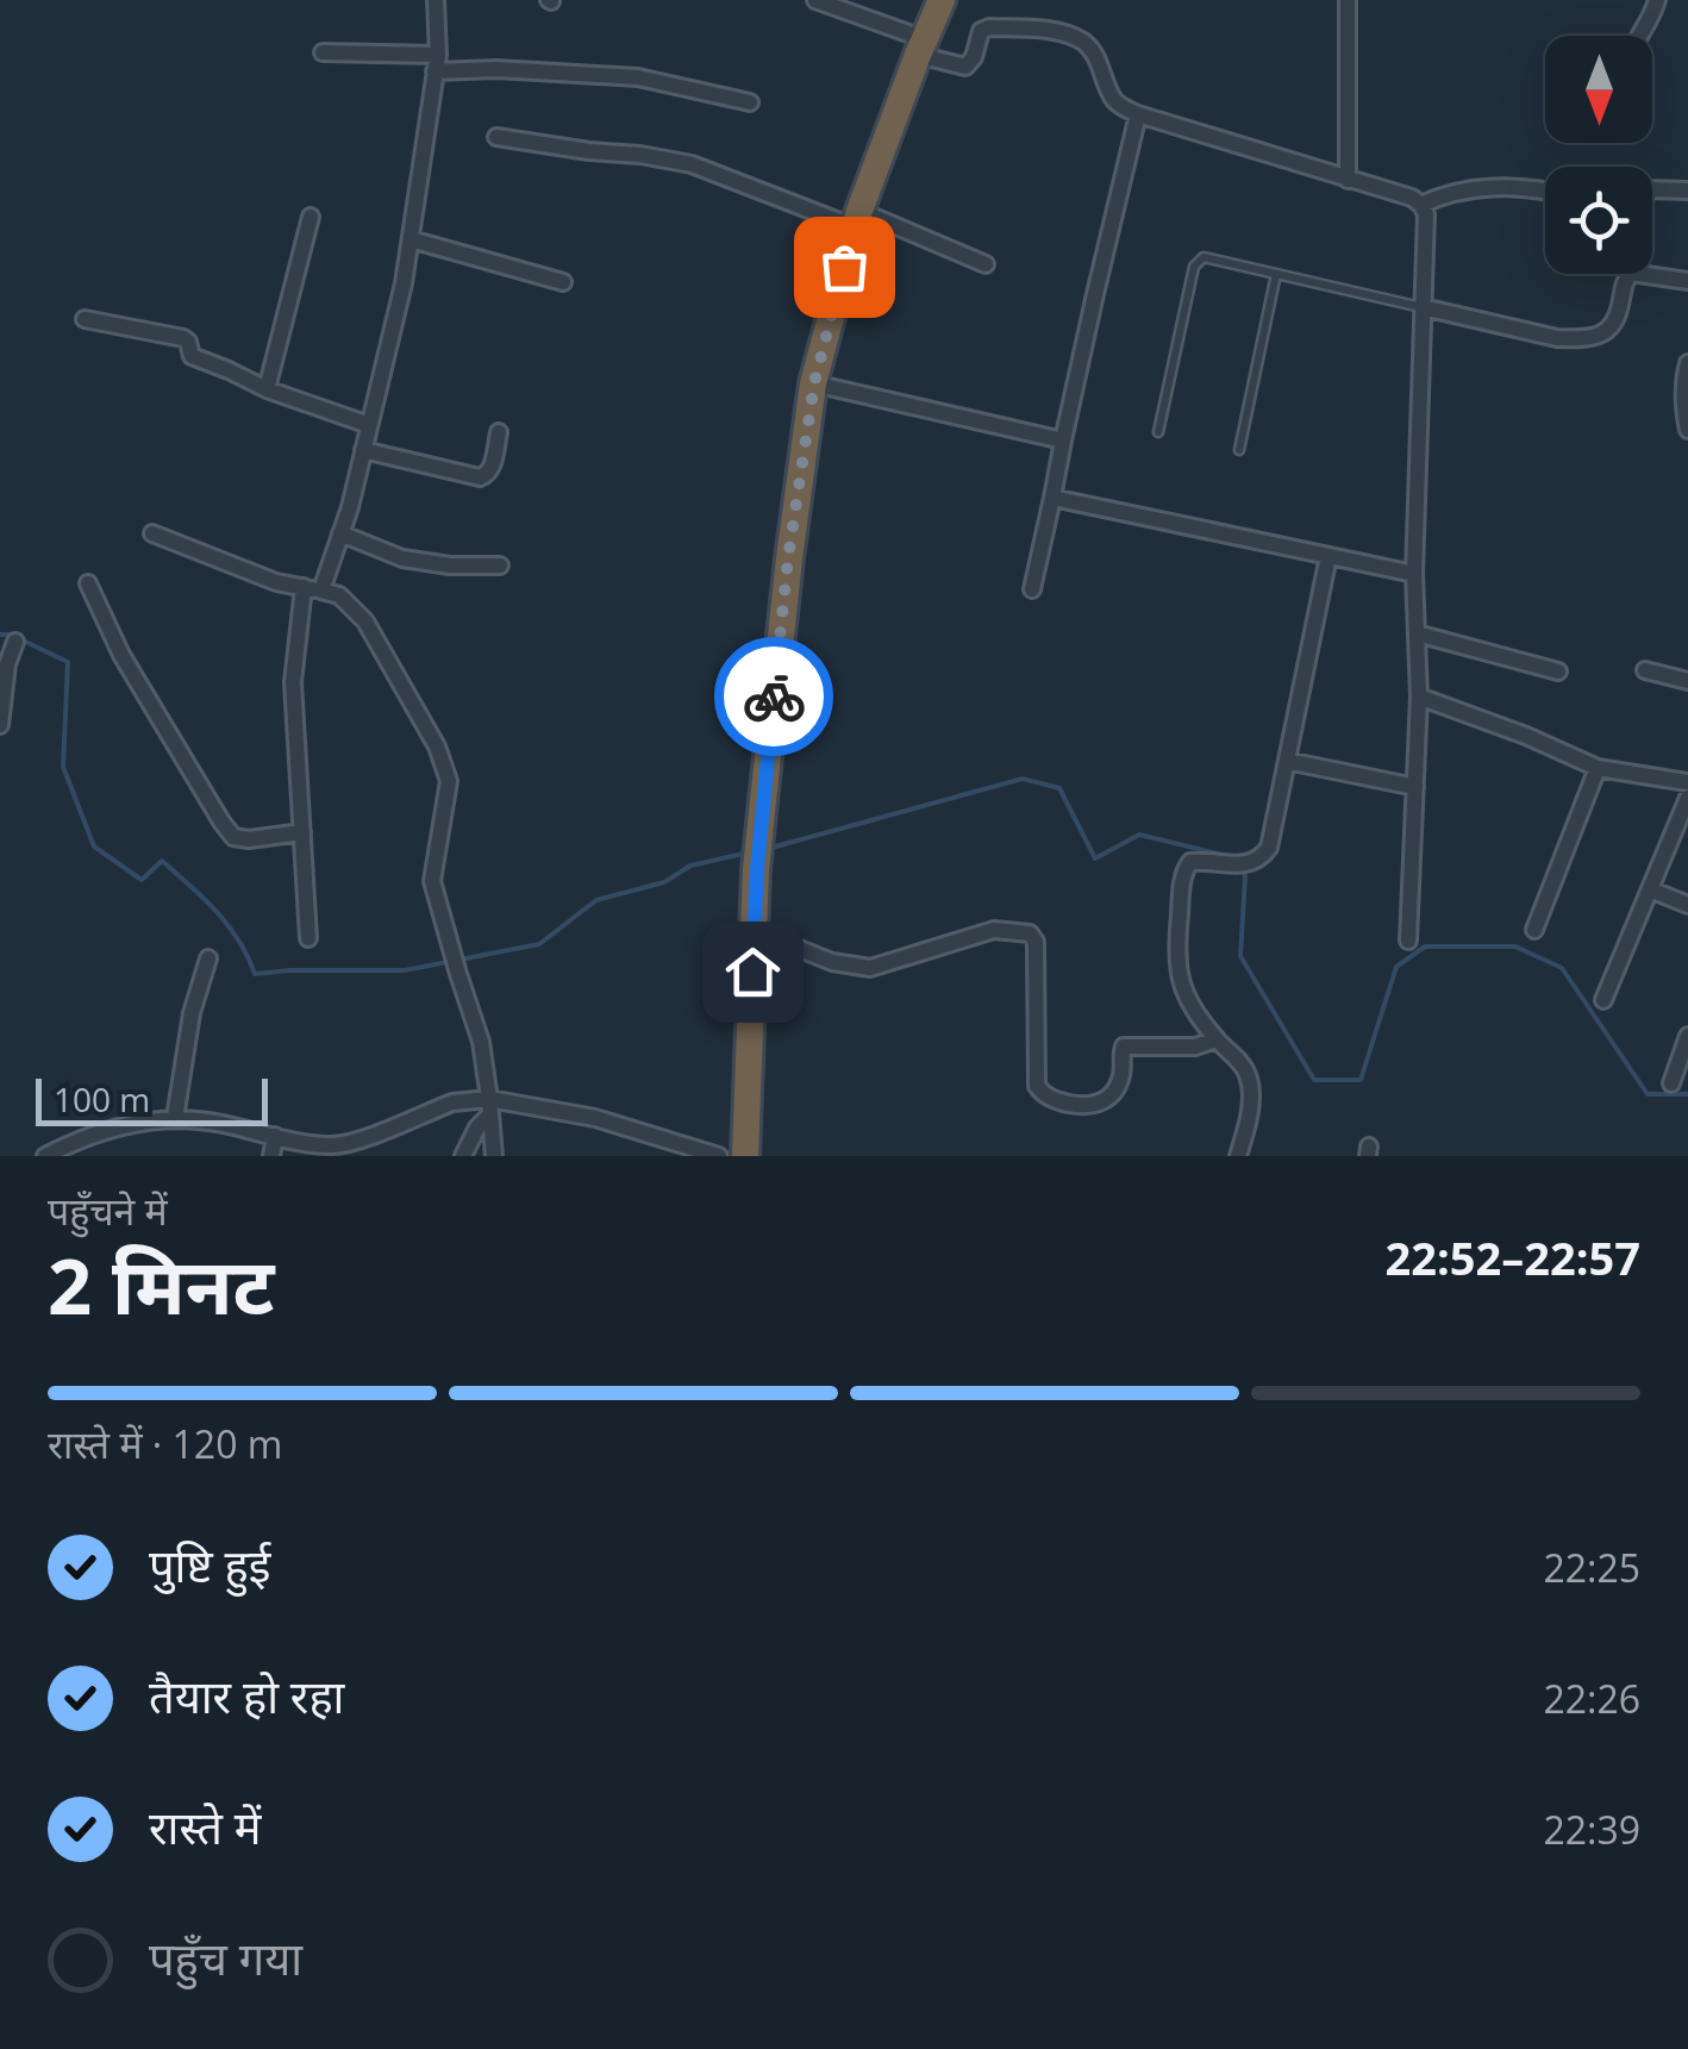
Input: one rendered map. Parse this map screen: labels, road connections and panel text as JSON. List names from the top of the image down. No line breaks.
{"scale_bar":"100 m","north":"bottom","page":{"scale":"100 m","heading":["2 मिनट","पहुँचने में","22:52–22:57"],"bar":"रास्ते में · 120 m","list":[["पुष्टि हुई","22:25"],["तैयार हो रहा","22:26"],["रास्ते में","22:39"],"पहुँच गया"]}}
